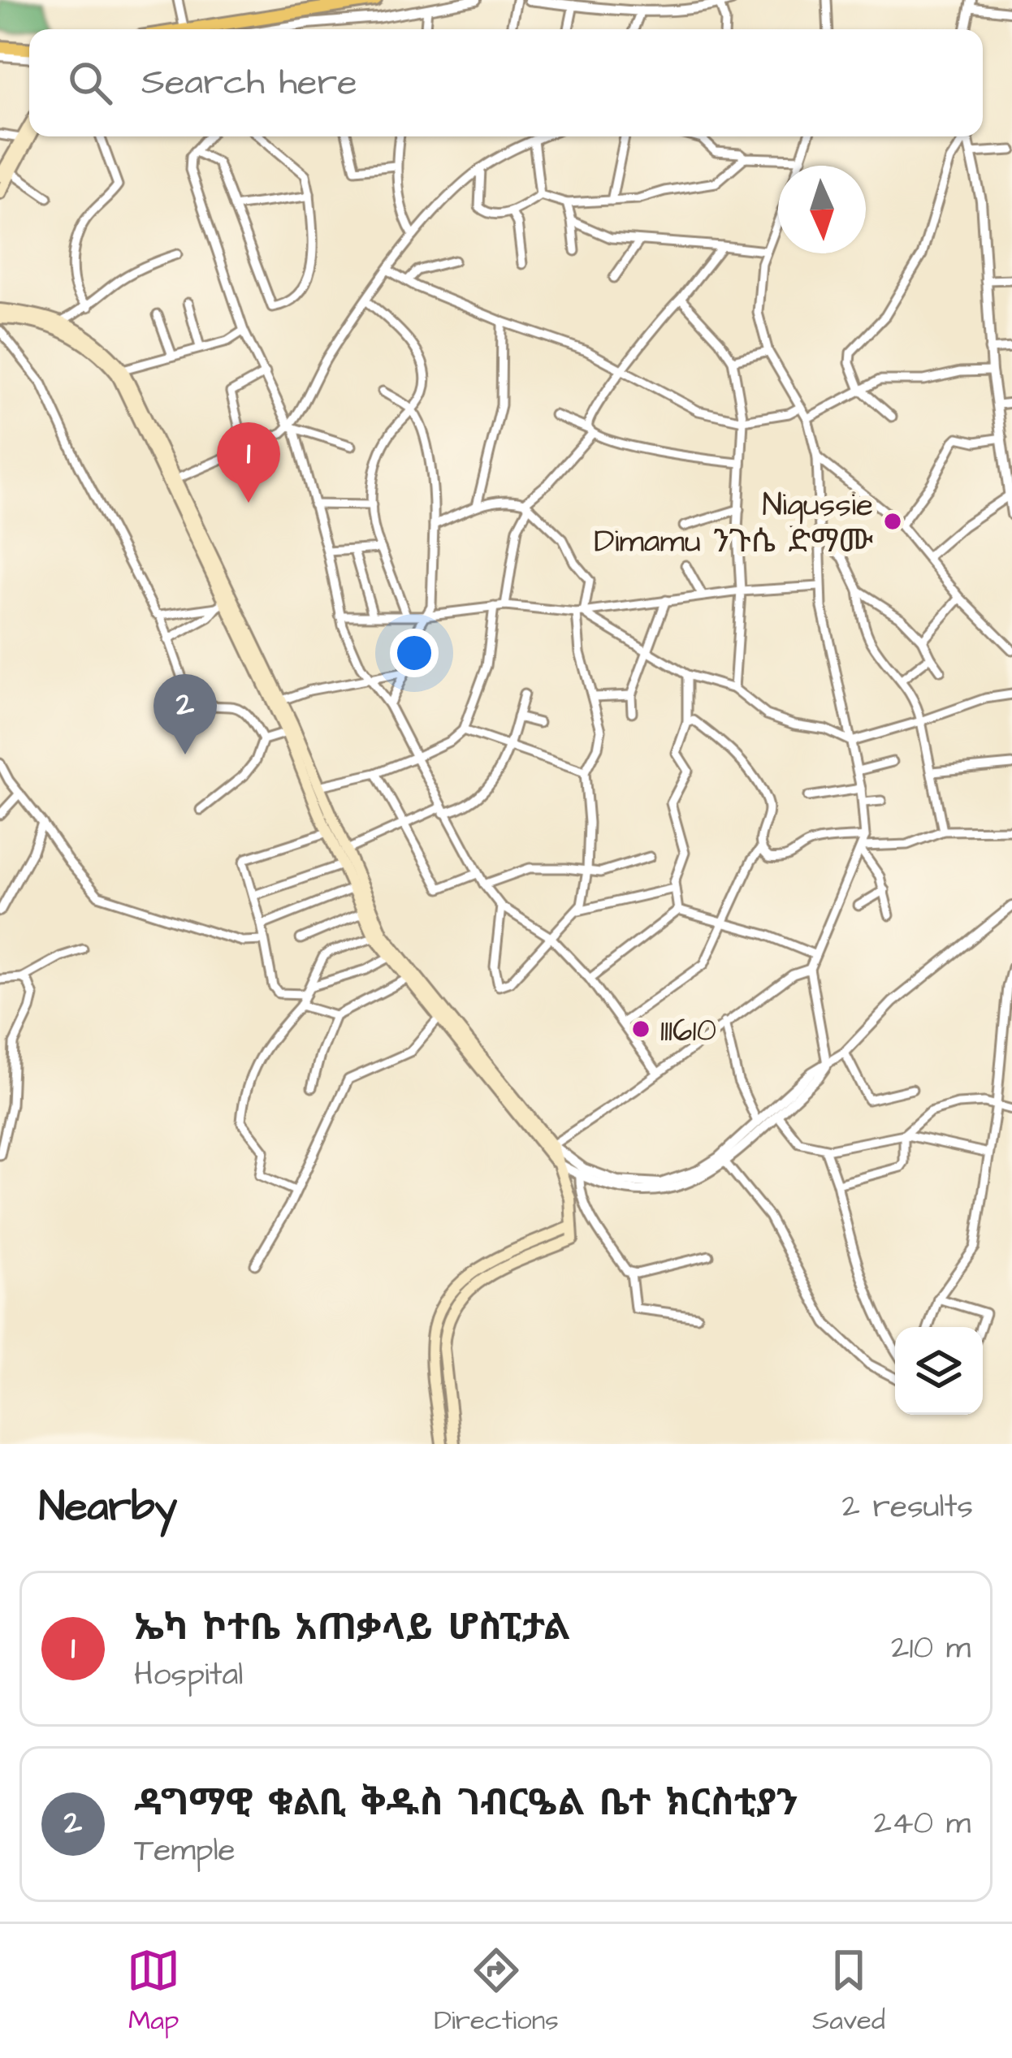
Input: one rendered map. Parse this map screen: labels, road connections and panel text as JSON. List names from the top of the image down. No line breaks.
{"places":["Nigussie Dimamu ንጉሴ ድማሙ","111610"],"north":"bottom","page":{"search":"Search here","pins":["1","2"],"heading":["Nearby","2 results"],"list":[{"mark":"1","name":"ኤካ ኮተቤ አጠቃላይ ሆስፒታል","note":"Hospital","value":"210 m"},{"mark":"2","name":"ዳግማዊ ቁልቢ ቅዱስ ገብርዔል ቤተ ክርስቲያን","note":"Temple","value":"240 m"}],"nav":["Map","Directions","Saved"]}}
